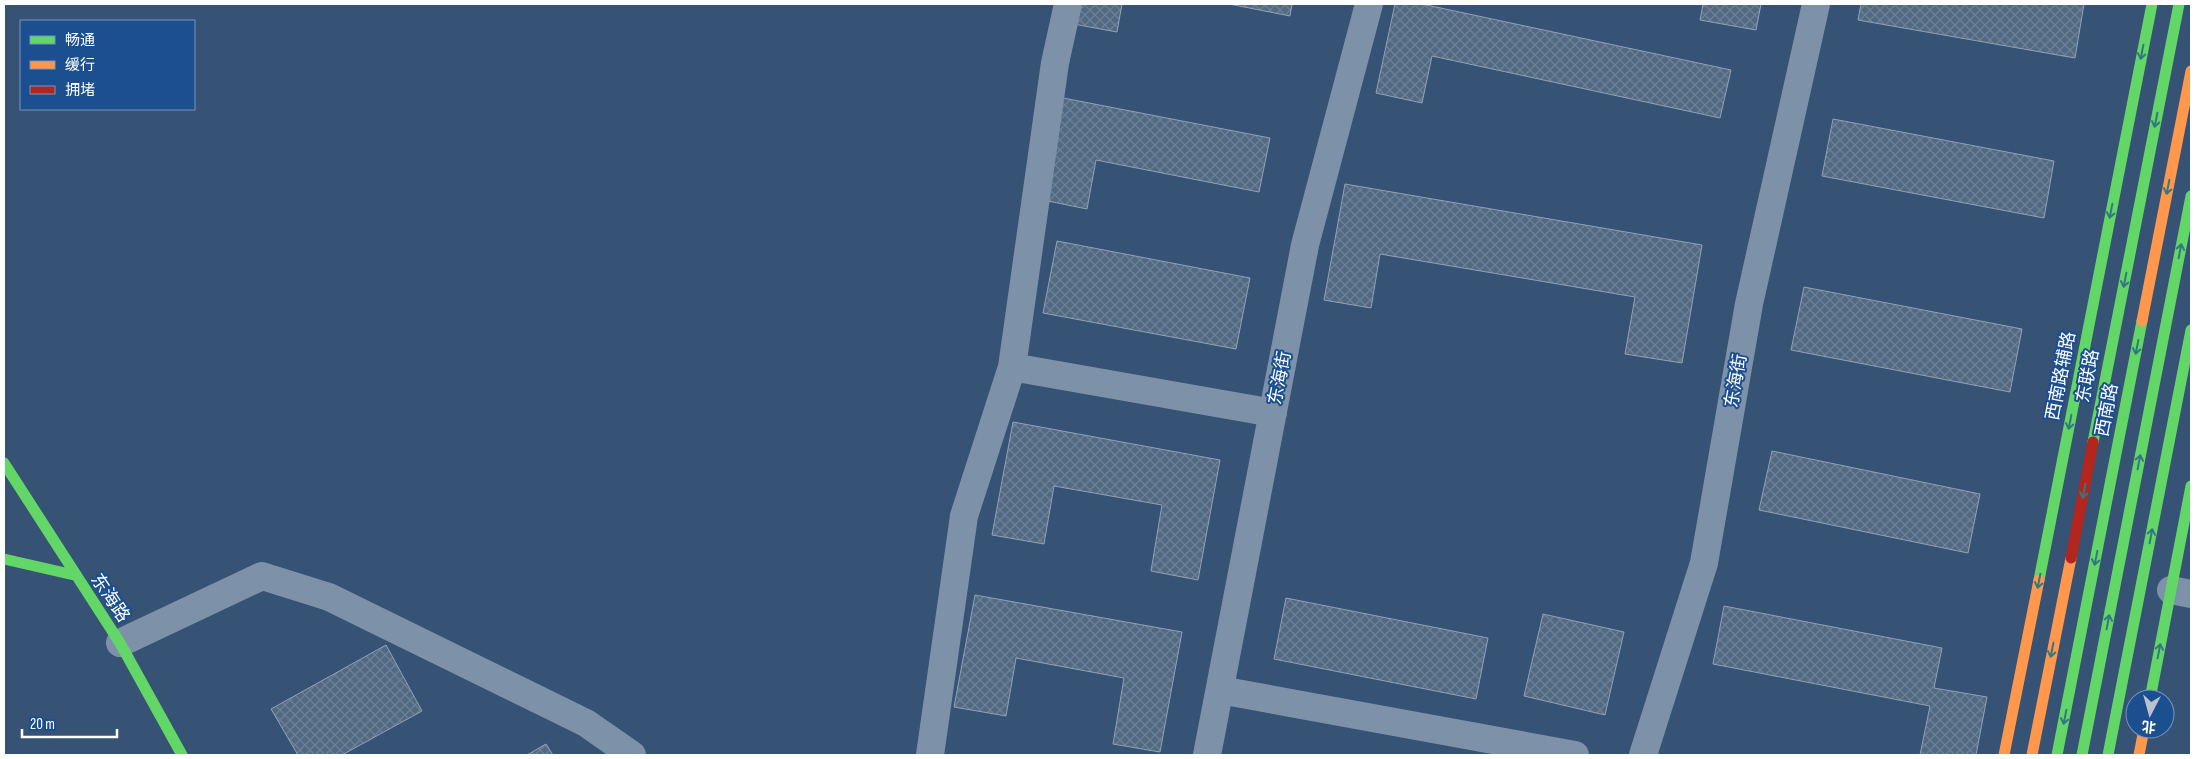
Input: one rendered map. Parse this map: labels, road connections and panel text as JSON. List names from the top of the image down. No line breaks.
{"streets":{"main road":["西南路辅路","东联路","西南路","东海路"],"street":["东海街"]},"legend":["畅通","缓行","拥堵"],"scale_bar":"20 m","north":"bottom"}
